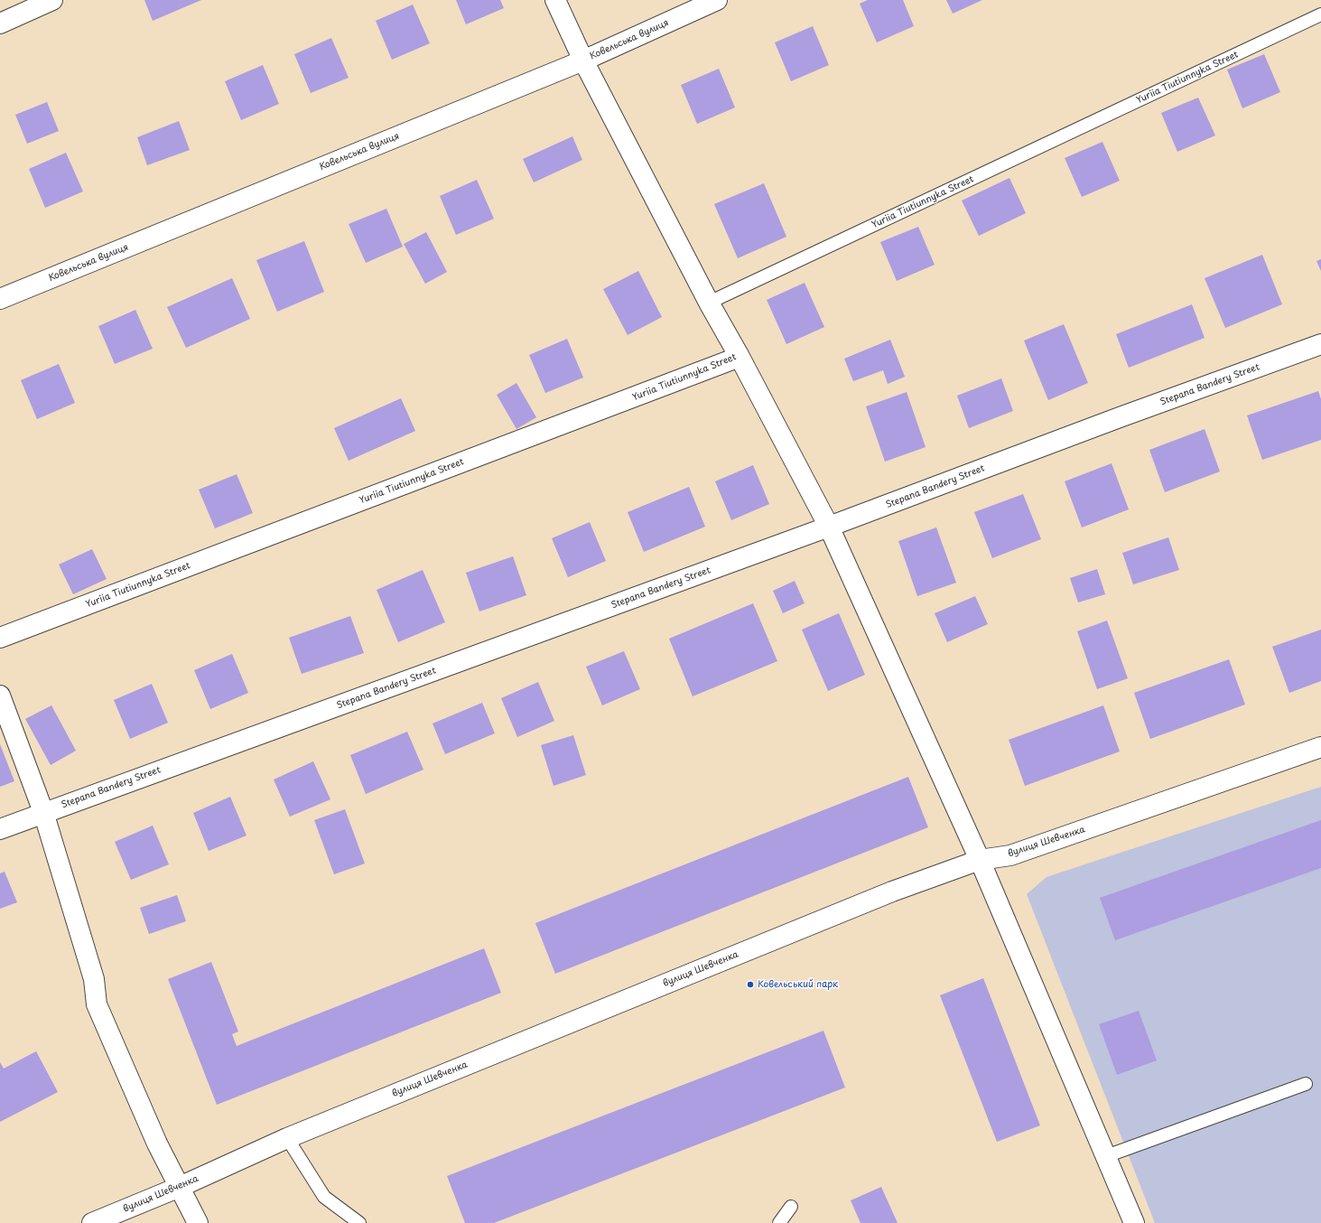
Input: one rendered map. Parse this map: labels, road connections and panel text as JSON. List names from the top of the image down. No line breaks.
{"streets":{"street":["Ковельська вулиця","Yuriia Tiutiunnyka Street","Stepana Bandery Street","вулиця Шевченка"]},"places":["Ковельський парк"]}
